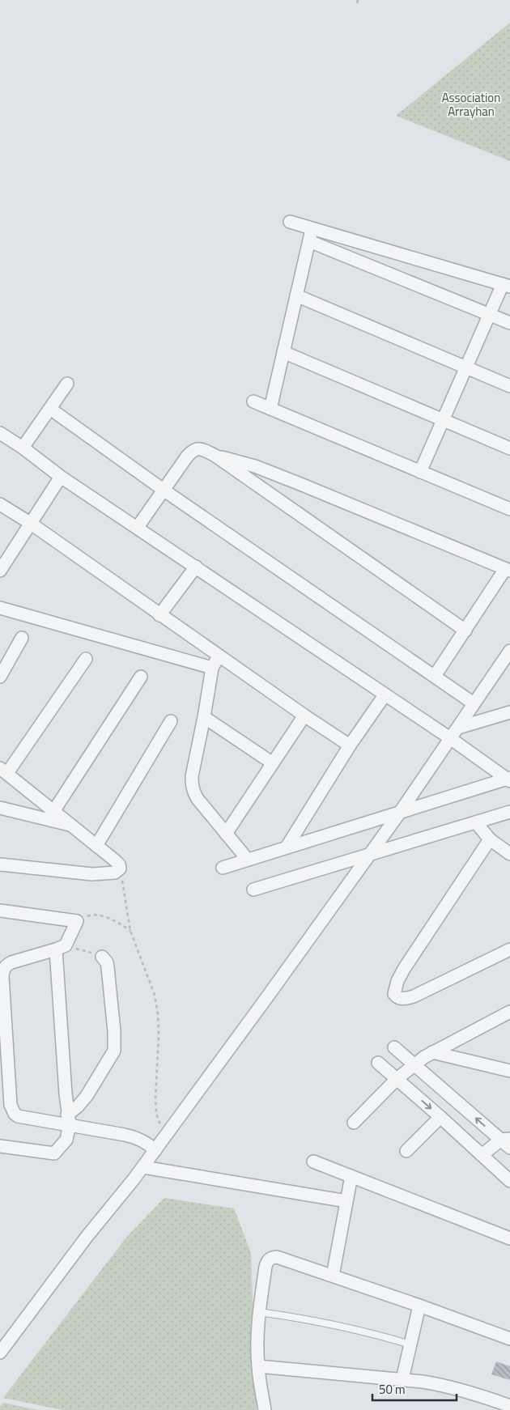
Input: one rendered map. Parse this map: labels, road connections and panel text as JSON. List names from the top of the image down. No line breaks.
{"parks":["Association Arrayhan"],"scale_bar":"50 m"}
